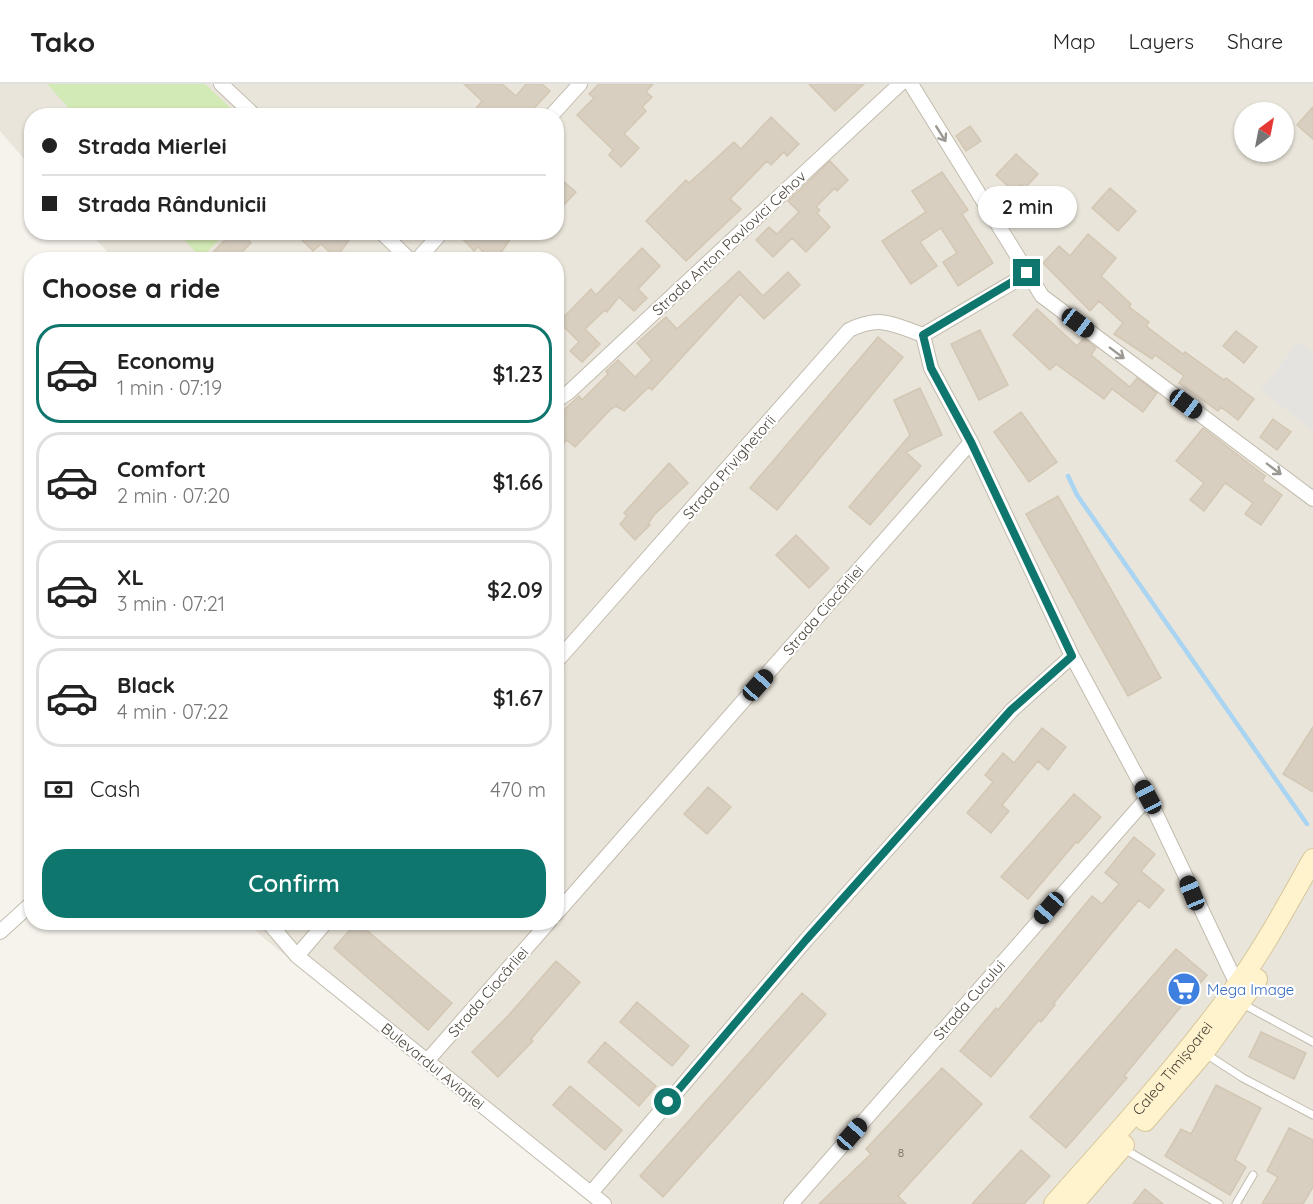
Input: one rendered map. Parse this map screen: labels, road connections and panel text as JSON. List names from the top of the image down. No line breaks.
{"streets":{"main road":["Calea Timișoarei"],"street":["Strada Anton Pavlovici Cehov","Strada Privighetorii","Strada Ciocârliei","Strada Cucului","Bulevardul Aviației"]},"crossings":[["Strada Ciocârliei","Bulevardul Aviației"]],"places":{"supermarket":["Mega Image"]},"house_numbers":["8"],"north":"top right","page":{"header":"Tako","nav":["Map","Layers","Share"],"banner":["Strada Mierlei","Strada Rândunicii"],"bubble":"2 min","heading":"Choose a ride","list":[{"name":"Economy","note":"1 min · 07:19","value":"$1.23"},{"name":"Comfort","note":"2 min · 07:20","value":"$1.66"},{"name":"XL","note":"3 min · 07:21","value":"$2.09"},{"name":"Black","note":"4 min · 07:22","value":"$1.67"}],"pay":["Cash","470 m"],"buttons":"Confirm"}}
